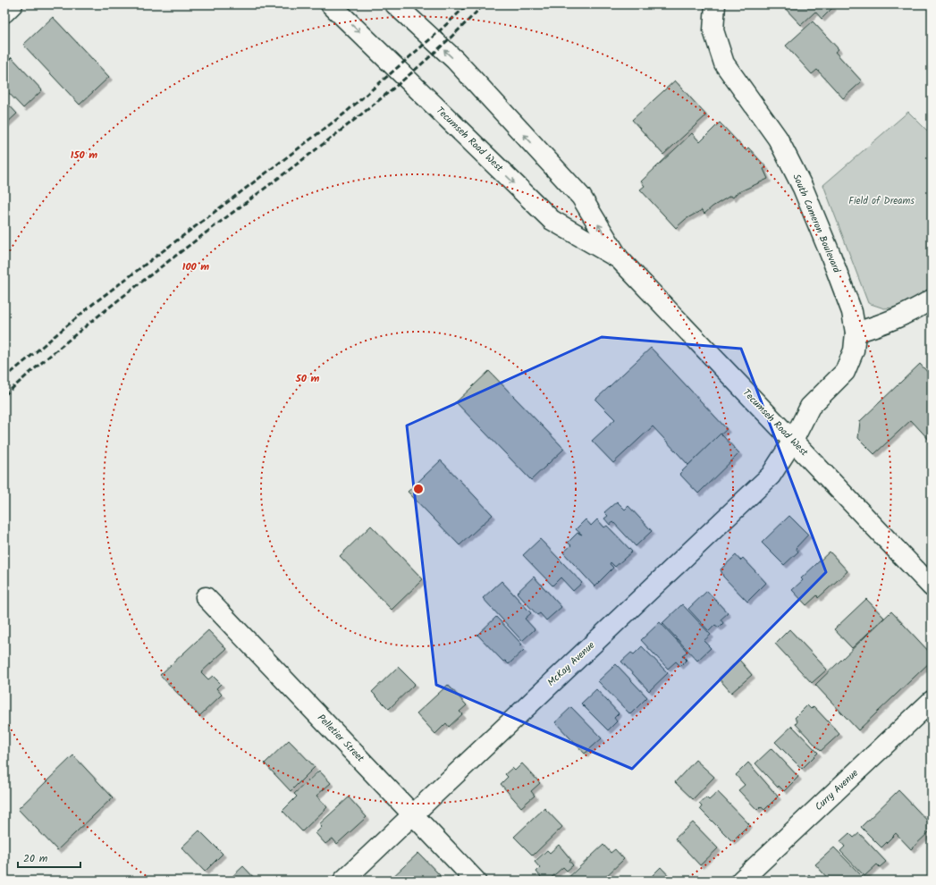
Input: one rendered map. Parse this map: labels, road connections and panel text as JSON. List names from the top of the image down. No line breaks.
{"streets":{"street":["Tecumseh Road West","South Cameron Boulevard","McKay Avenue","Pelletier Street","Curry Avenue"]},"crossings":[["Tecumseh Road West","South Cameron Boulevard"],["Tecumseh Road West","McKay Avenue"],["South Cameron Boulevard","McKay Avenue"],["McKay Avenue","Pelletier Street"]],"parks":["Field of Dreams"],"scale_bar":"20 m","rings":["150 m","100 m","50 m"]}
